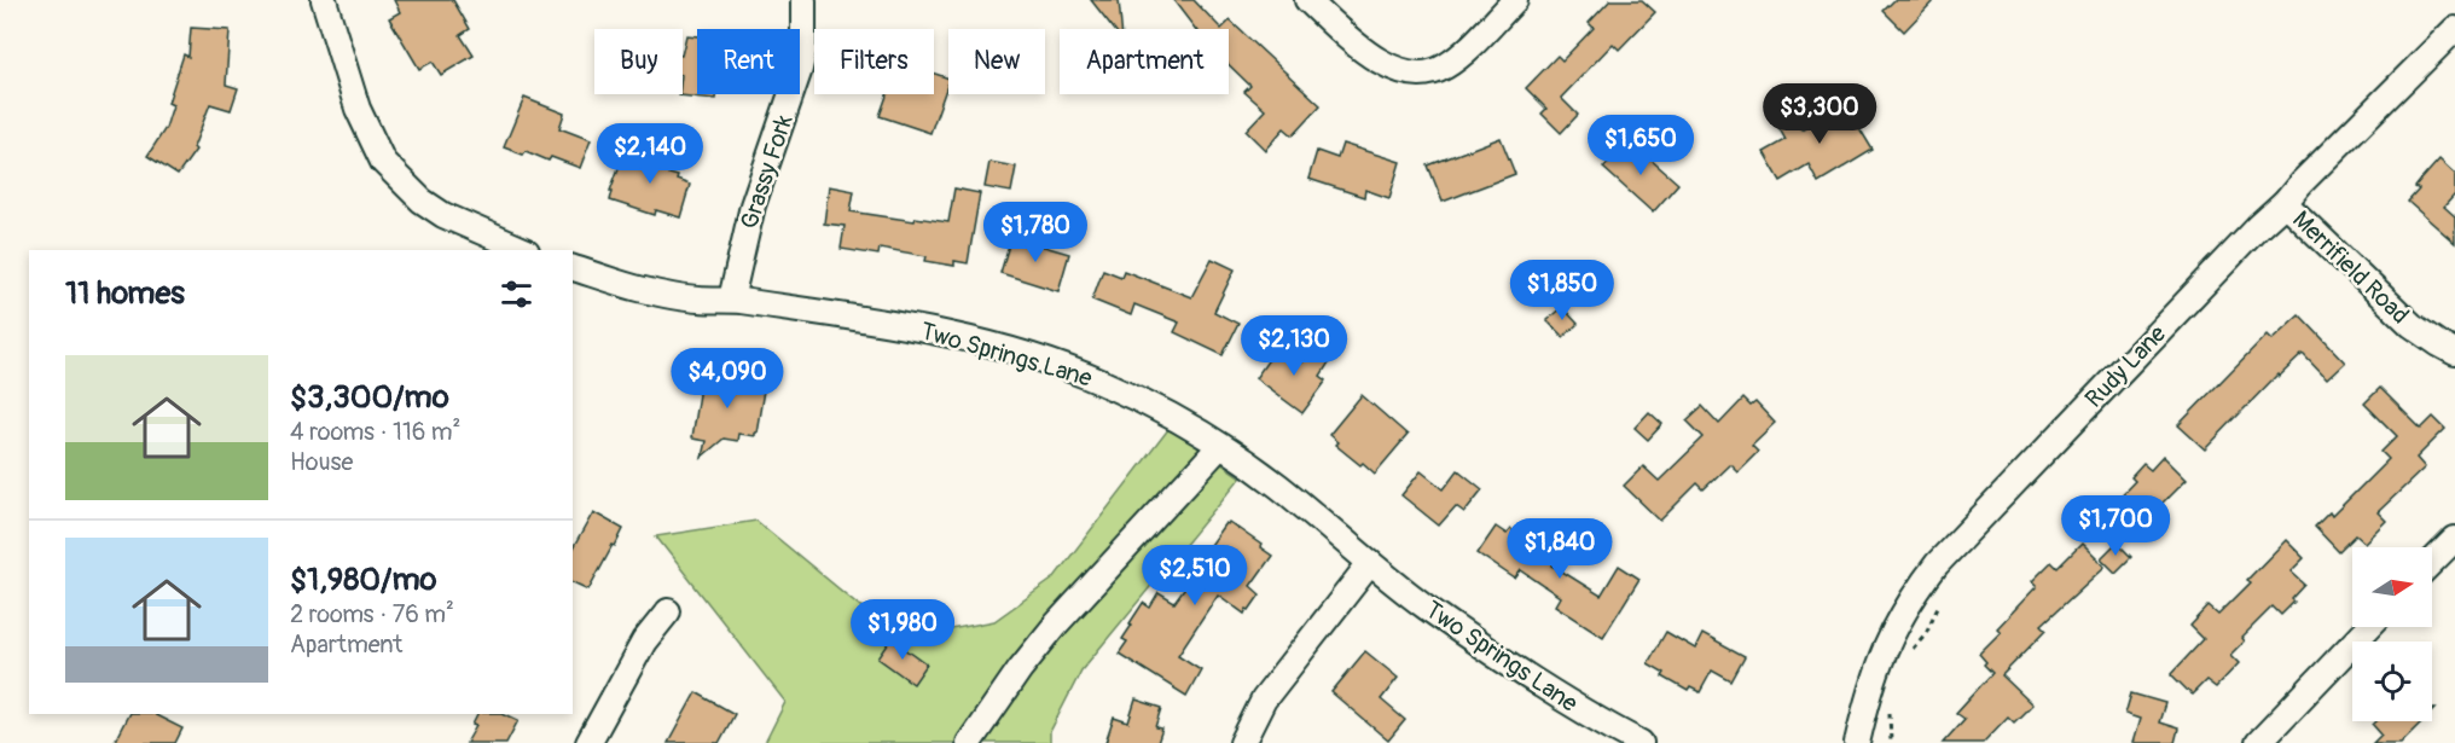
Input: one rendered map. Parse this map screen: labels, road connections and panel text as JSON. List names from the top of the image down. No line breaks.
{"streets":{"street":["Grassy Fork","Merrifield Road","Two Springs Lane","Rudy Lane"]},"crossings":[["Grassy Fork","Two Springs Lane"],["Merrifield Road","Rudy Lane"]],"north":"right","page":{"chip":["Buy","Rent","Filters","New","Apartment"],"price":["$3,300","$1,650","$2,140","$1,780","$1,850","$2,130","$4,090","$1,700","$1,840","$2,510","$1,980"],"heading":"11 homes","list":[{"name":"$3,300/mo","note":"4 rooms · 116 m² · House"},{"name":"$1,980/mo","note":"2 rooms · 76 m² · Apartment"}]}}
